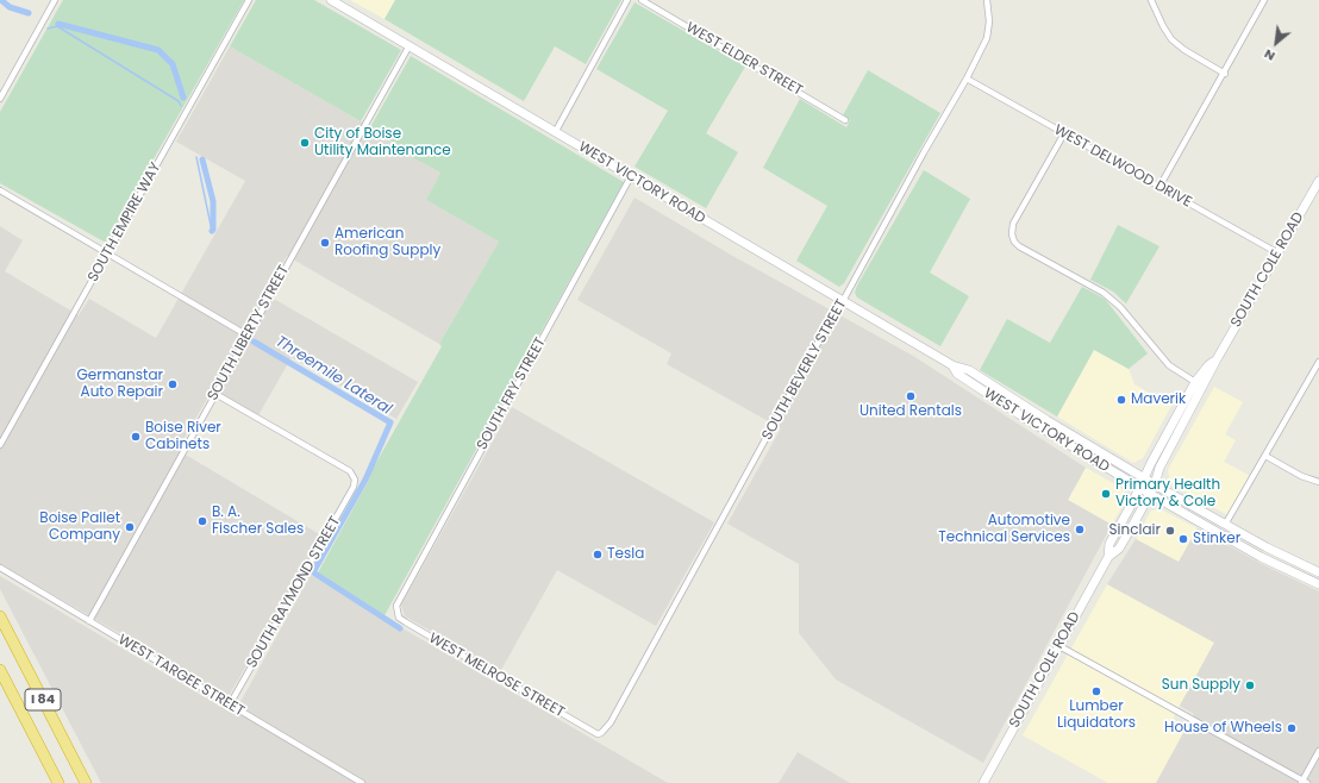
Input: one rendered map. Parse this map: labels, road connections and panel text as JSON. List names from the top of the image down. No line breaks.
{"streets":{"highway":["I 84"],"main road":["WEST VICTORY ROAD","SOUTH COLE ROAD"],"street":["WEST ELDER STREET","WEST DELWOOD DRIVE","SOUTH EMPIRE WAY","SOUTH LIBERTY STREET","SOUTH BEVERLY STREET","SOUTH FRY STREET","SOUTH RAYMOND STREET","WEST TARGEE STREET","WEST MELROSE STREET"]},"crossings":[["WEST DELWOOD DRIVE","SOUTH COLE ROAD"],["WEST DELWOOD DRIVE","SOUTH BEVERLY STREET"],["WEST VICTORY ROAD","SOUTH COLE ROAD"],["WEST VICTORY ROAD","SOUTH LIBERTY STREET"],["WEST VICTORY ROAD","SOUTH BEVERLY STREET"],["WEST VICTORY ROAD","SOUTH FRY STREET"],["SOUTH LIBERTY STREET","SOUTH RAYMOND STREET"],["SOUTH LIBERTY STREET","WEST TARGEE STREET"],["SOUTH BEVERLY STREET","WEST MELROSE STREET"],["SOUTH FRY STREET","WEST MELROSE STREET"],["SOUTH RAYMOND STREET","WEST TARGEE STREET"]],"water":["Threemile Lateral"],"places":["City of Boise Utility Maintenance","American Roofing Supply","Germanstar Auto Repair","United Rentals","Maverik","Boise River Cabinets","Primary Health Victory & Cole","B. A. Fischer Sales","Boise Pallet Company","Automotive Technical Services","Sinclair","Stinker","Tesla","Sun Supply","Lumber Liquidators","House of Wheels"],"north":"bottom left"}
